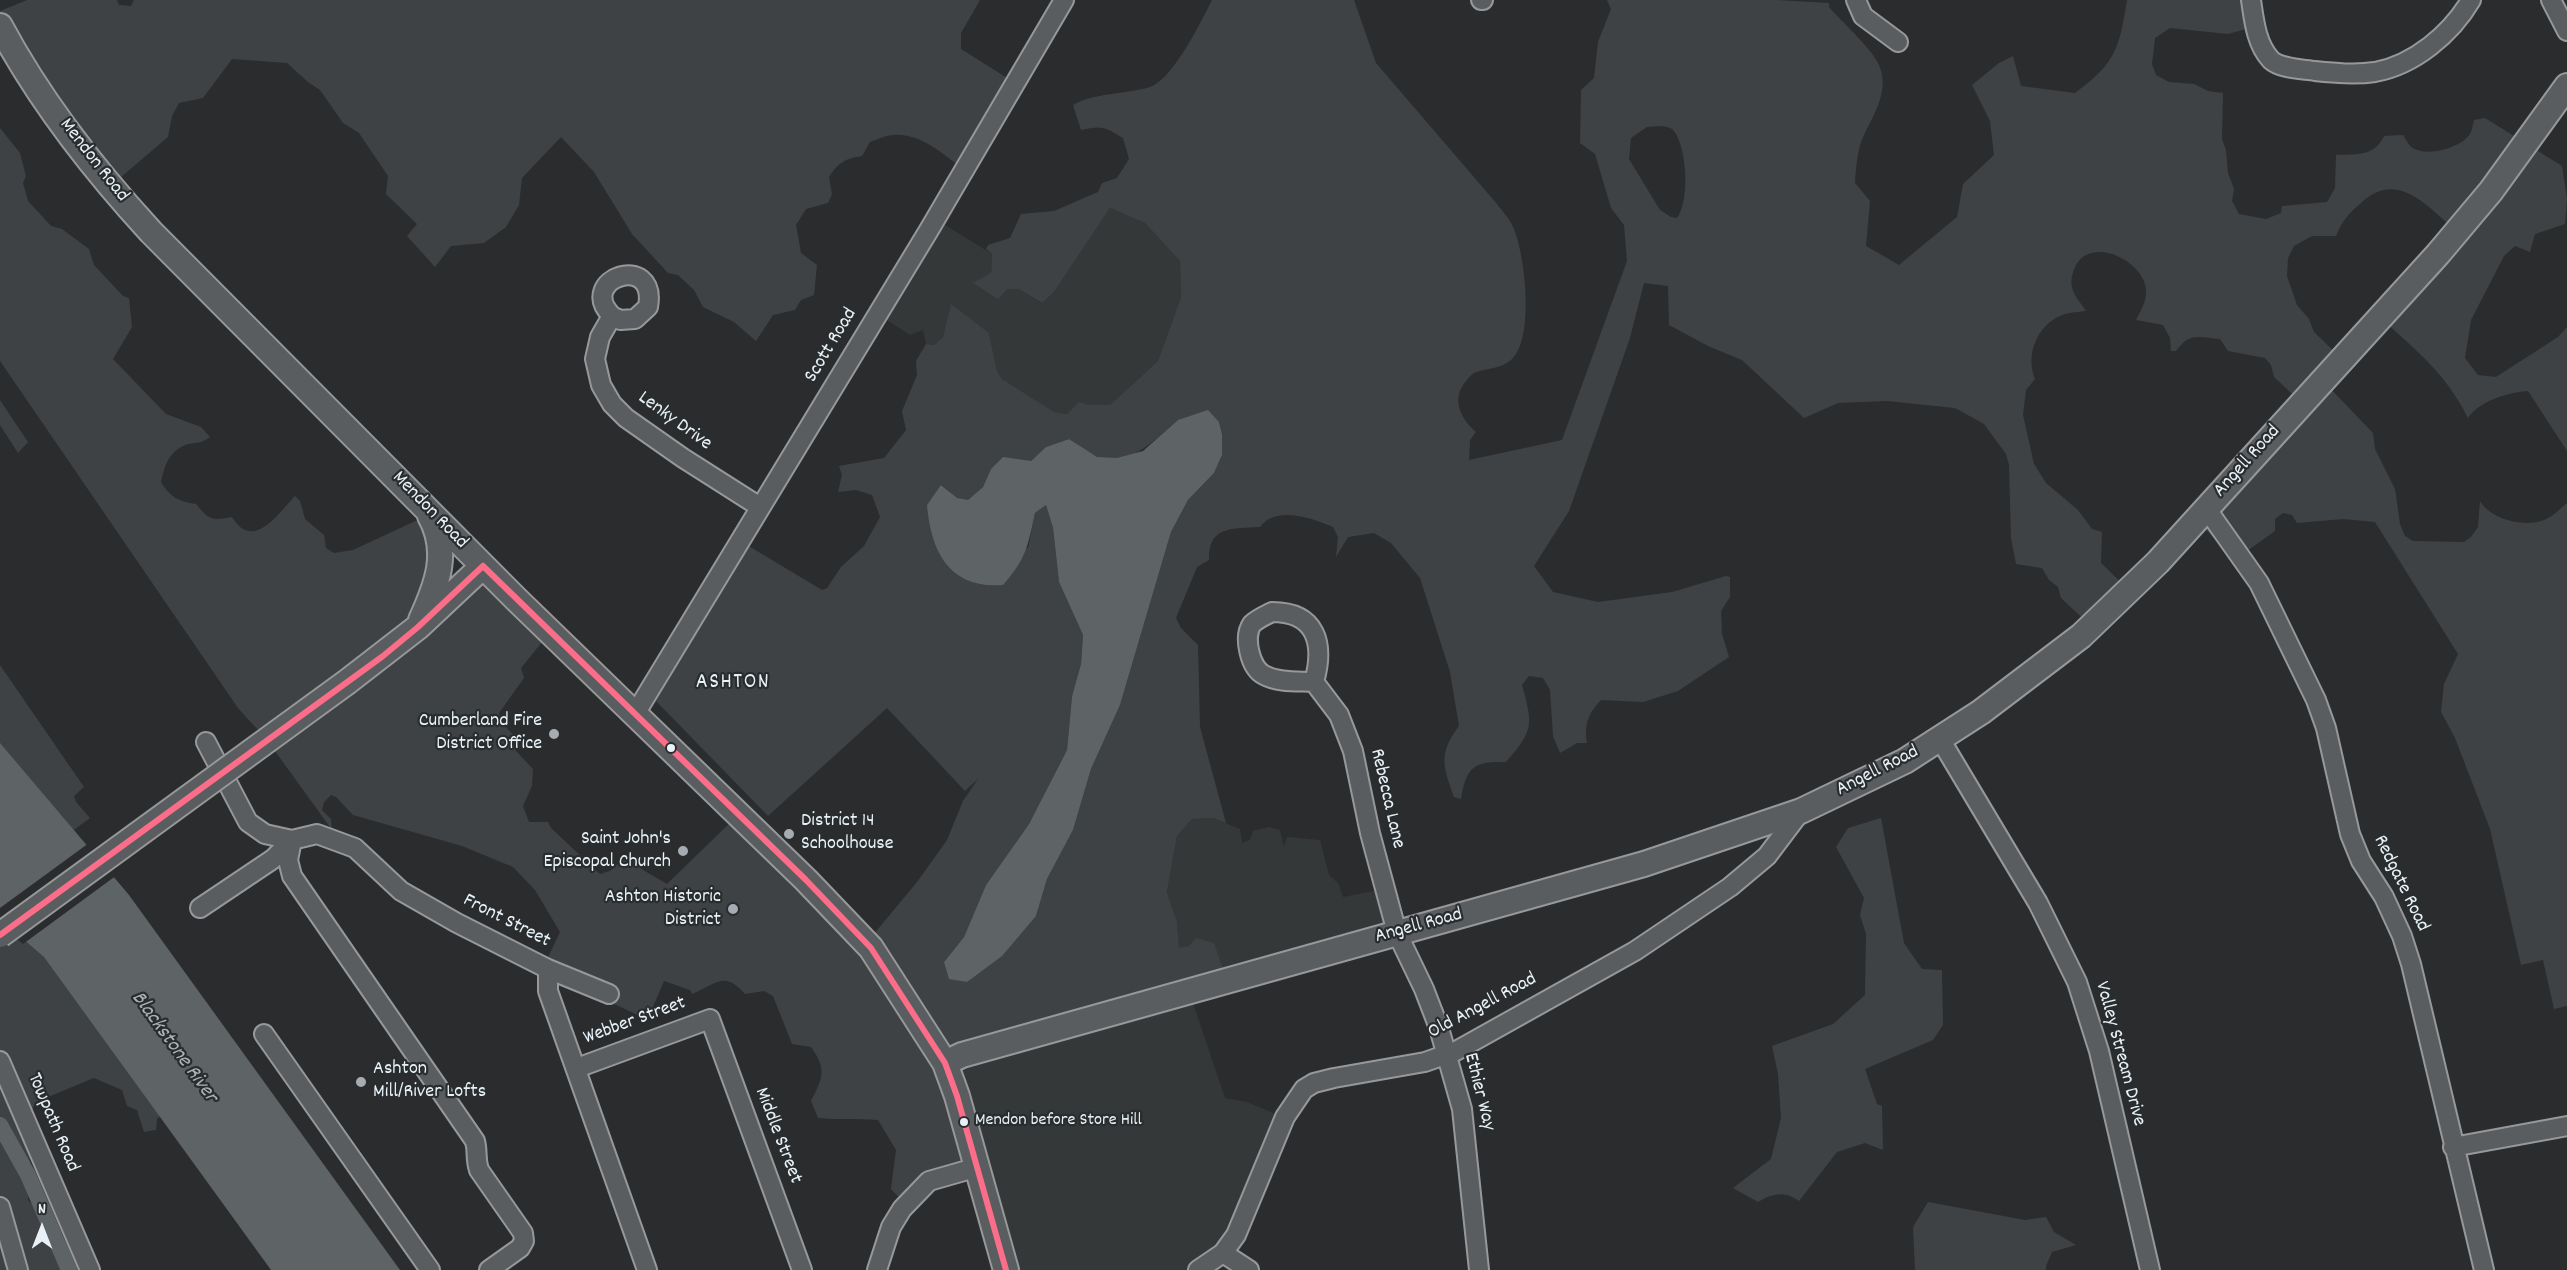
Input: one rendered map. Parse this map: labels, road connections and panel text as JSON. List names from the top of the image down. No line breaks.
{"streets":{"main road":["Mendon Road","Angell Road"],"street":["Scott Road","Lenky Drive","Rebecca Lane","Redgate Road","Front Street","Old Angell Road","Webber Street","Valley Stream Drive","Ethier Way","Towpath Road","Middle Street"]},"crossings":[["Mendon Road","Scott Road"],["Mendon Road","Angell Road"],["Scott Road","Lenky Drive"],["Angell Road","Rebecca Lane"],["Angell Road","Redgate Road"],["Angell Road","Old Angell Road"],["Angell Road","Valley Stream Drive"],["Angell Road","Ethier Way"],["Rebecca Lane","Ethier Way"],["Front Street","Webber Street"],["Old Angell Road","Ethier Way"],["Webber Street","Middle Street"]],"districts":["ASHTON"],"water":["Blackstone River"],"places":["Cumberland Fire District Office","District 14 Schoolhouse","Saint John's Episcopal Church","Ashton Historic District","Ashton Mill/River Lofts","Mendon before Store Hill"],"north":"top"}
